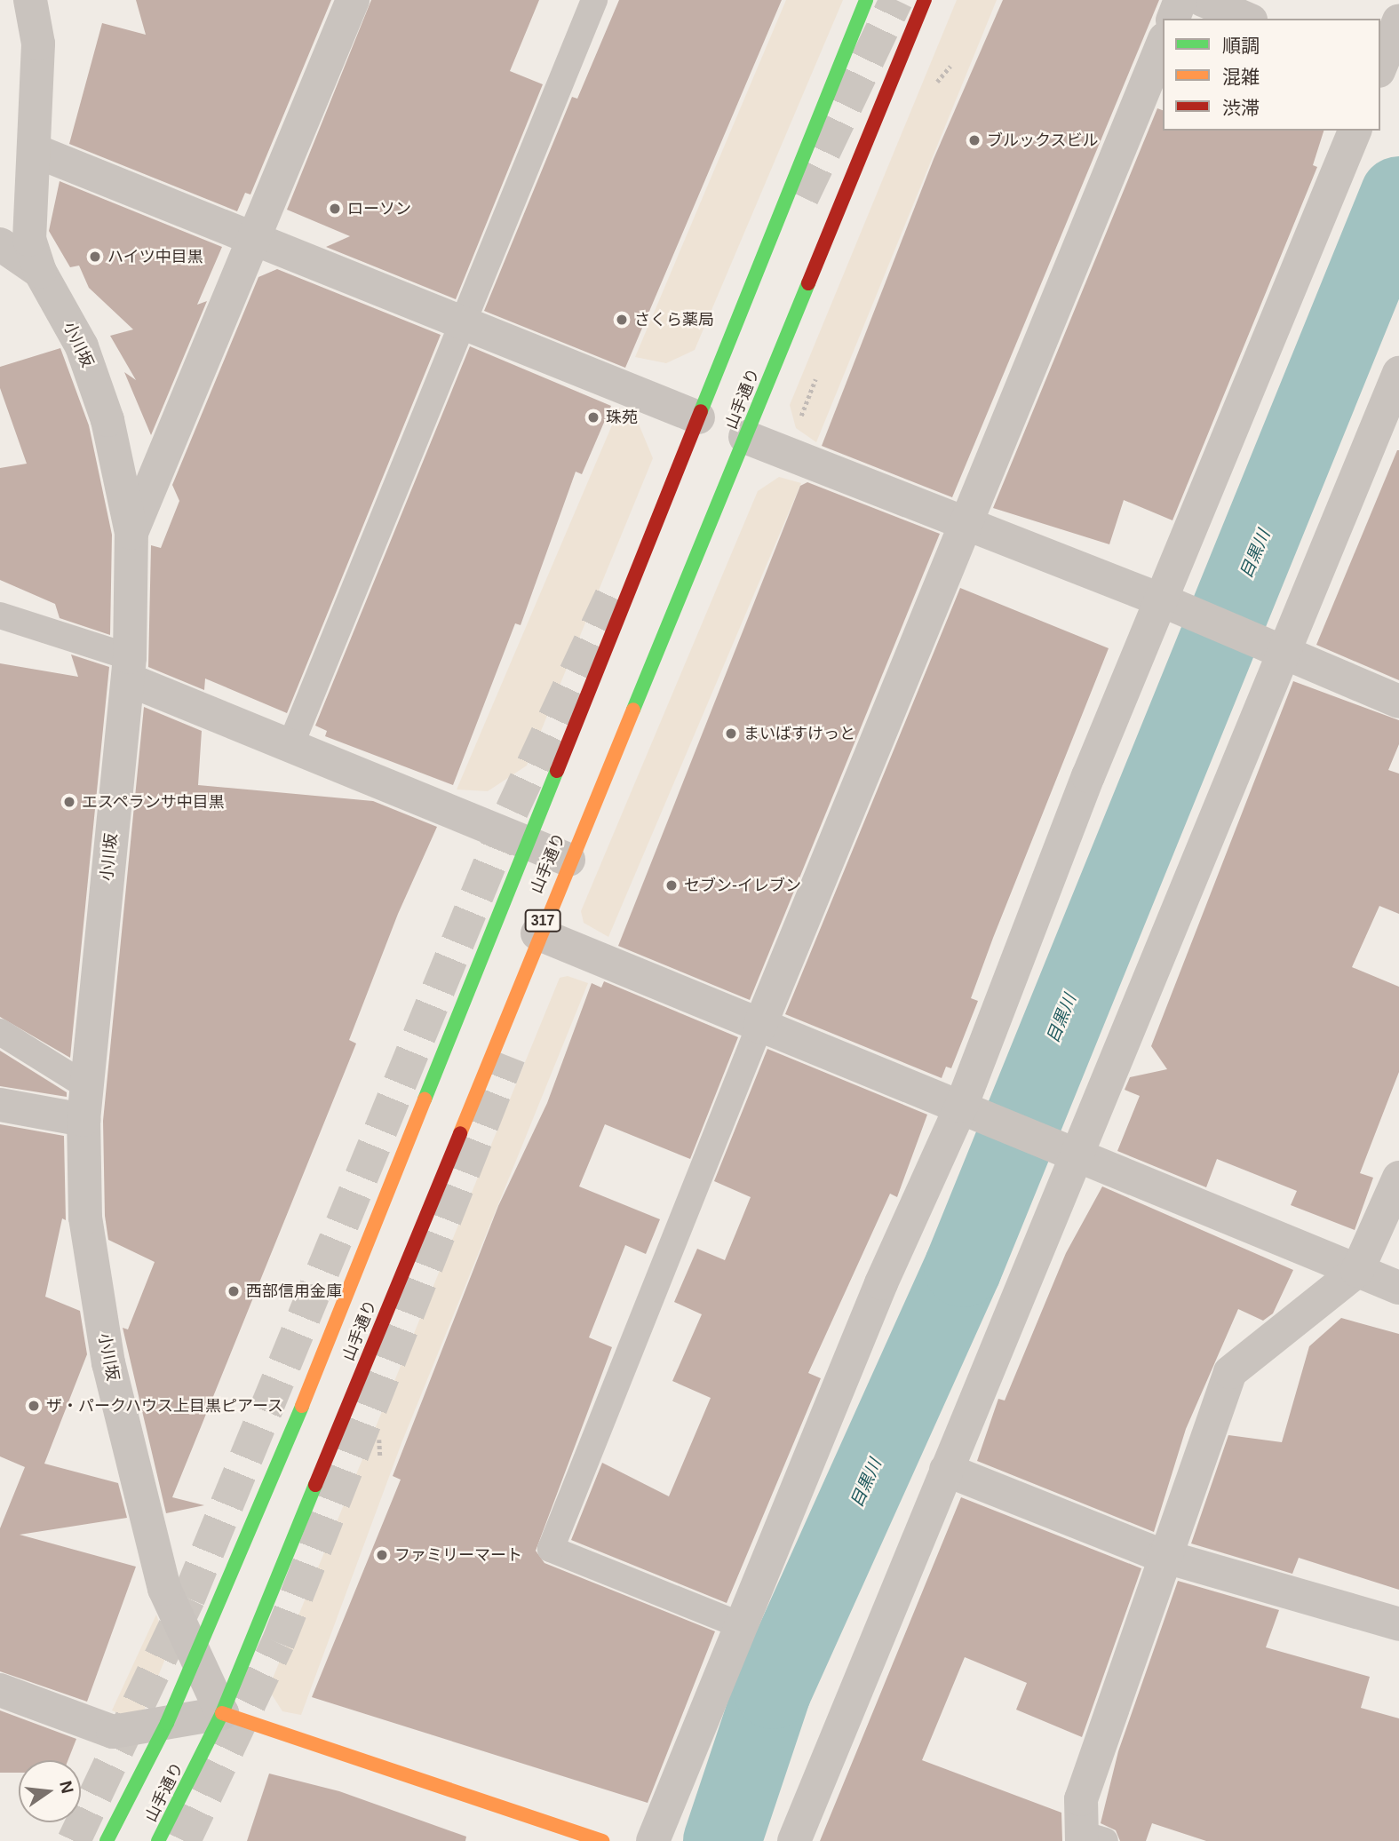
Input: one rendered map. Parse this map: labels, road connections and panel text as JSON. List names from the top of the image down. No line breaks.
{"streets":{"main road":["山手通り","317"],"street":["小川坂"]},"crossings":[["小川坂","山手通り"]],"water":["目黒川"],"places":["ブルックスビル","ローソン","ハイツ中目黒","さくら薬局","珠苑","まいばすけっと","エスペランサ中目黒","セブン-イレブン","西部信用金庫","ザ・パークハウス上目黒ピアース","ファミリーマート"],"legend":["順調","混雑","渋滞"],"north":"right"}
